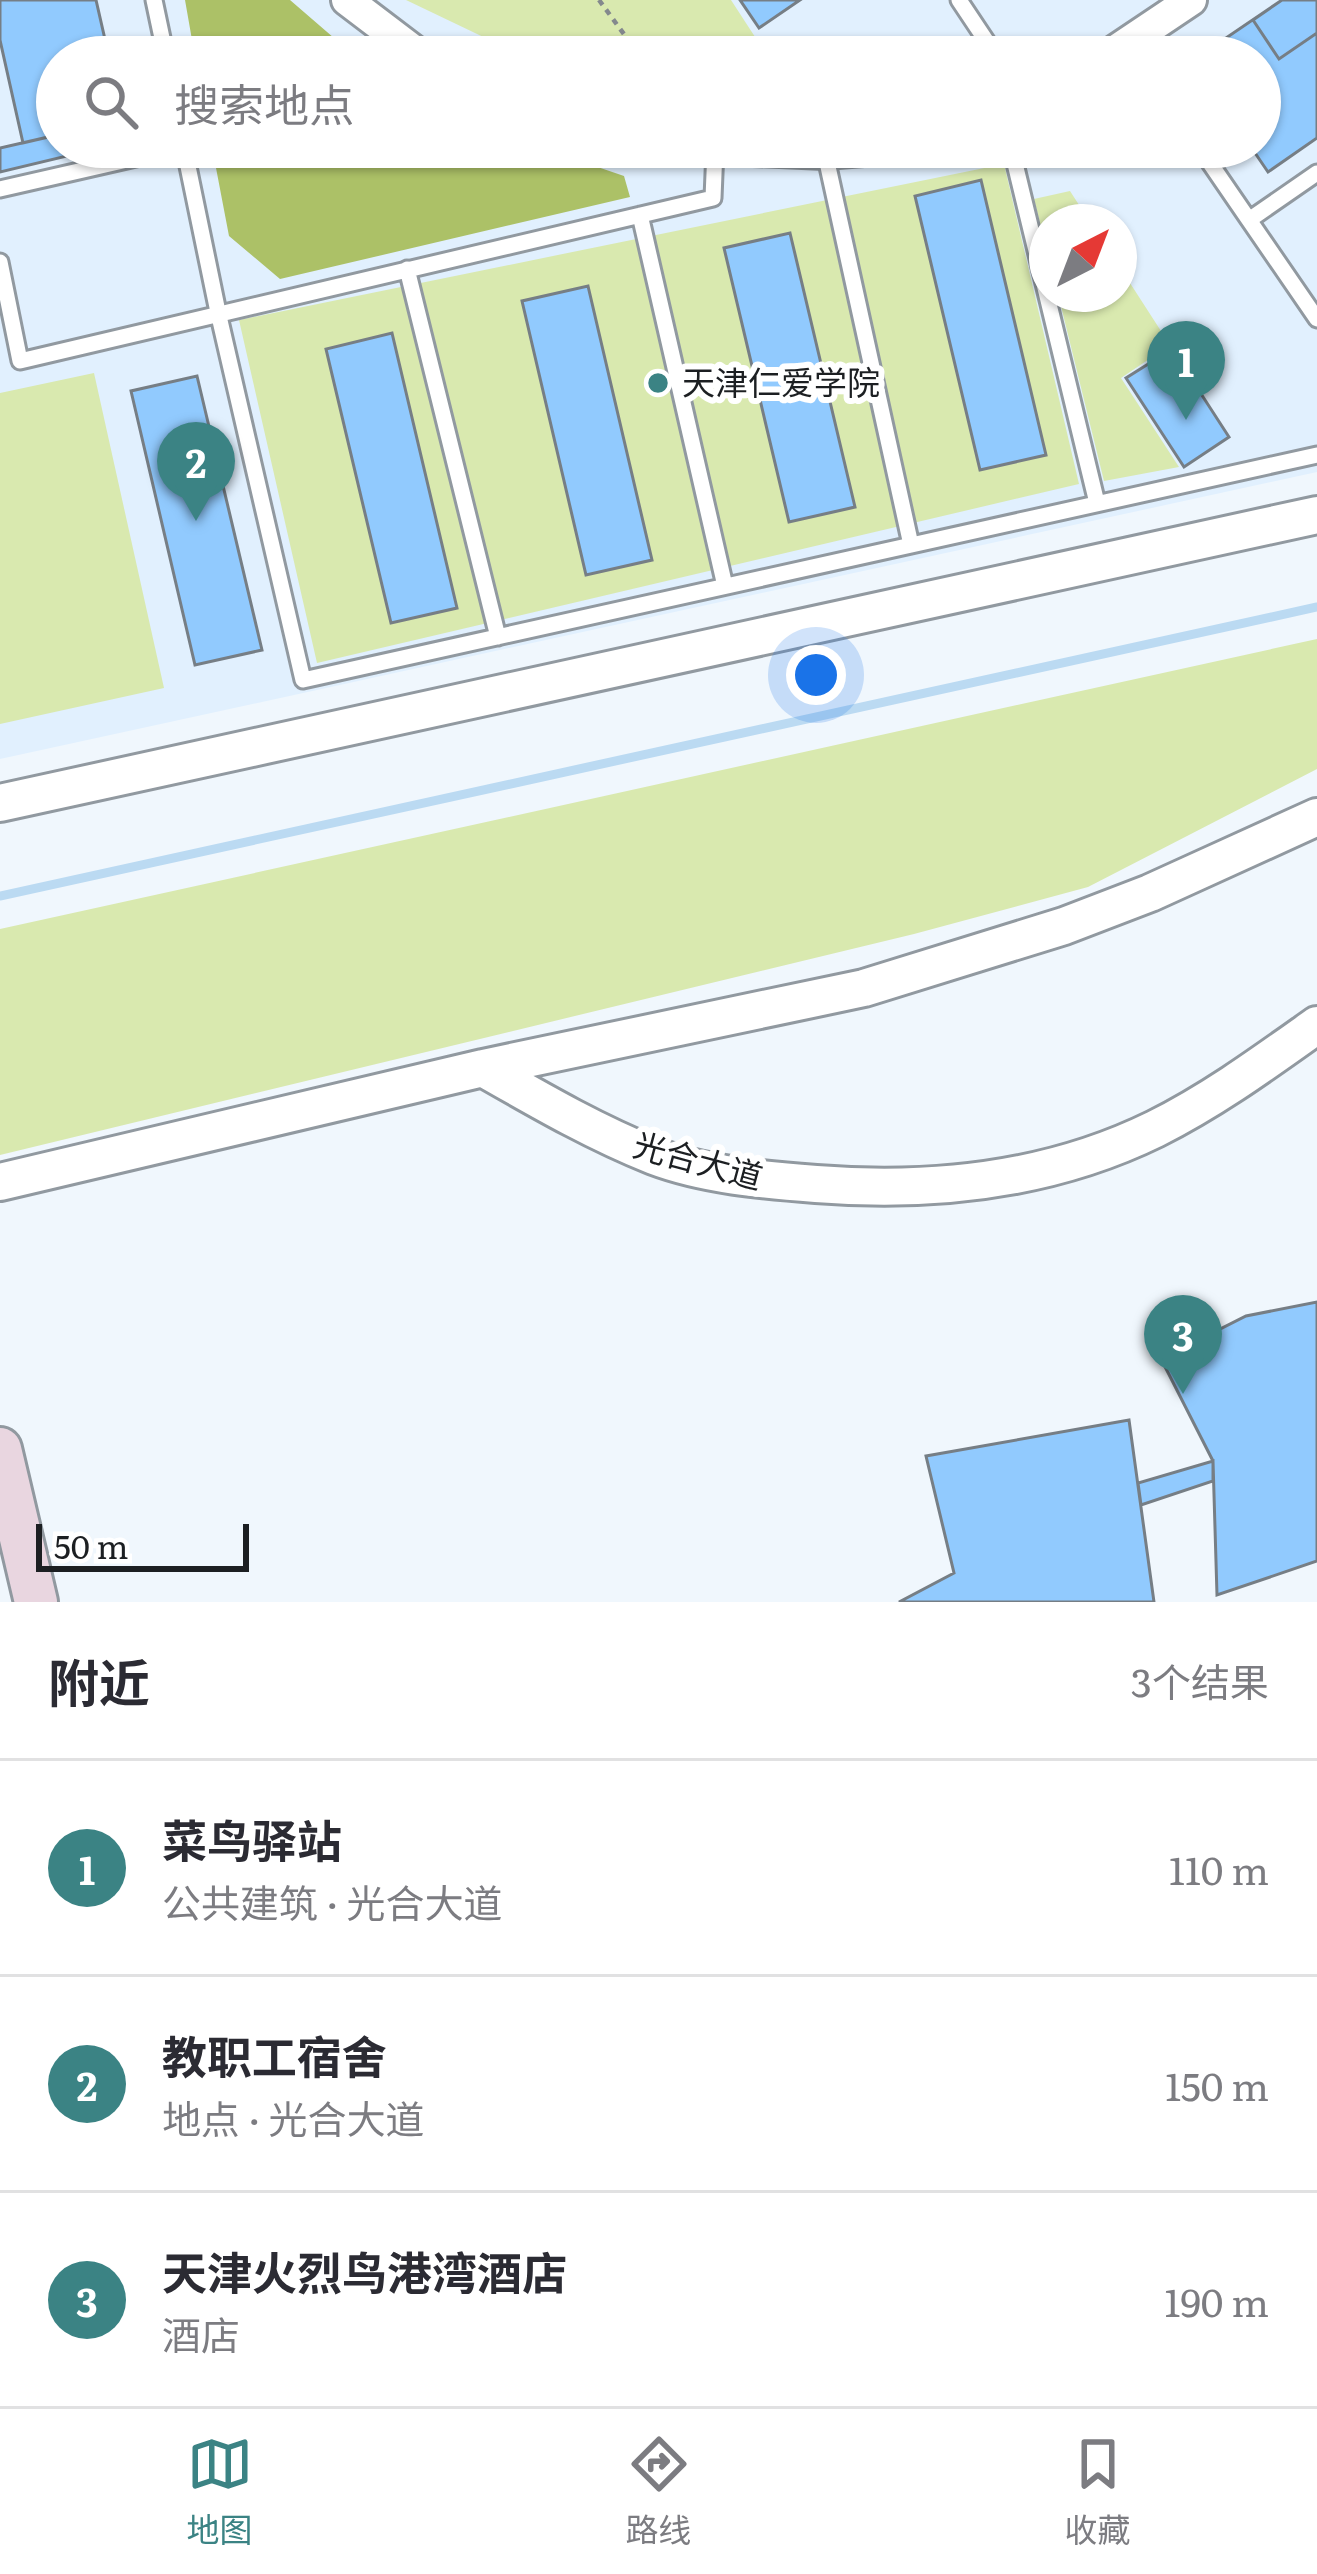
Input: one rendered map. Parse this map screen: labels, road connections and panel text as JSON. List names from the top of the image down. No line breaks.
{"streets":{"street":["光合大道"]},"places":["天津仁爱学院"],"scale_bar":"50 m","north":"top right","page":{"search":"搜索地点","pins":["1","2","3"],"scale":"50 m","heading":["附近","3个结果"],"list":[{"mark":"1","name":"菜鸟驿站","note":"公共建筑 · 光合大道","value":"110 m"},{"mark":"2","name":"教职工宿舍","note":"地点 · 光合大道","value":"150 m"},{"mark":"3","name":"天津火烈鸟港湾酒店","note":"酒店","value":"190 m"}],"nav":["地图","路线","收藏"]}}
